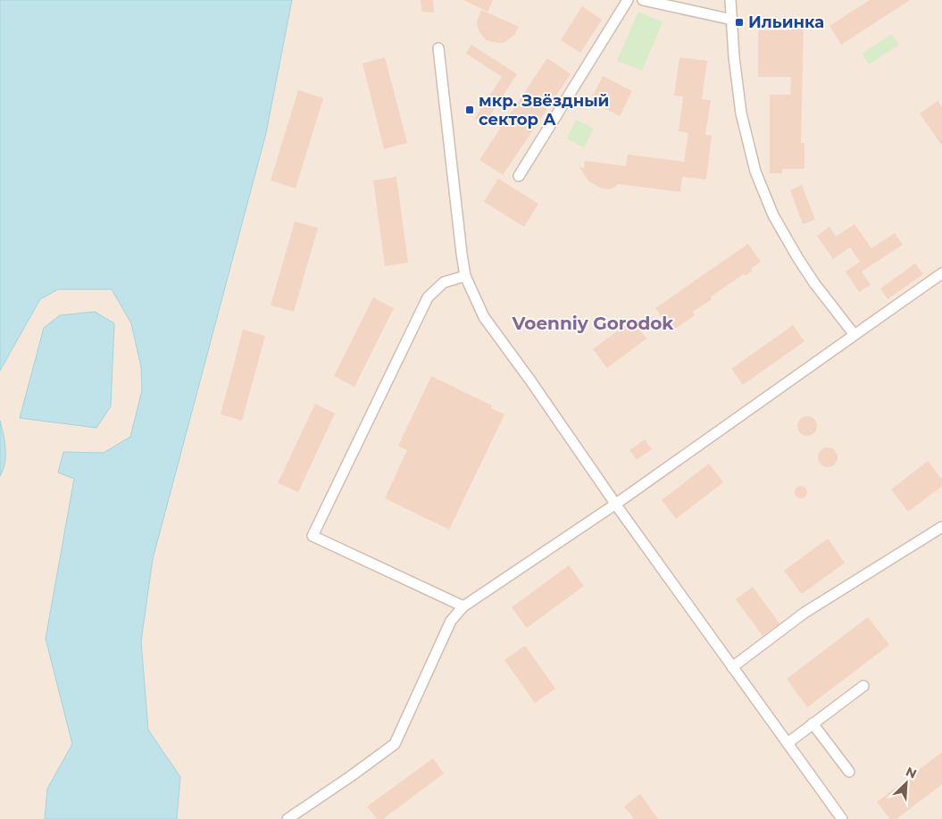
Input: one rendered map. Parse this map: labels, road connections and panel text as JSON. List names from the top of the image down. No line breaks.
{"districts":["Voenniy Gorodok"],"places":{"transit":["Ильинка","мкр. Звёздный сектор А"]},"north":"top right"}
